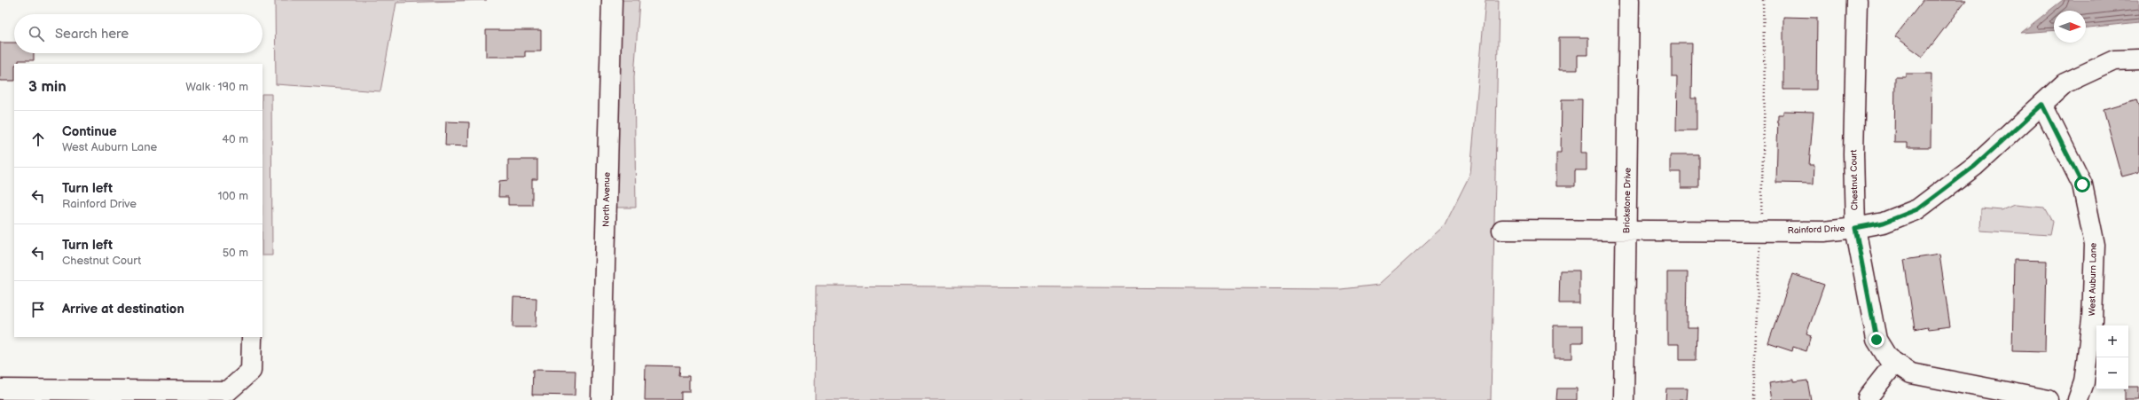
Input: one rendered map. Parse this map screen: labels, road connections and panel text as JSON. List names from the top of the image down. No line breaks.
{"streets":{"street":["Chestnut Court","North Avenue","Brickstone Drive","Rainford Drive","West Auburn Lane"]},"crossings":[["Chestnut Court","Rainford Drive"],["Brickstone Drive","Rainford Drive"],["Rainford Drive","West Auburn Lane"]],"north":"right","page":{"search":"Search here","heading":["3 min","Walk · 190 m"],"list":[["Continue","West Auburn Lane","40 m"],["Turn left","Rainford Drive","100 m"],["Turn left","Chestnut Court","50 m"],"Arrive at destination"],"map_buttons":["+","−"]}}
